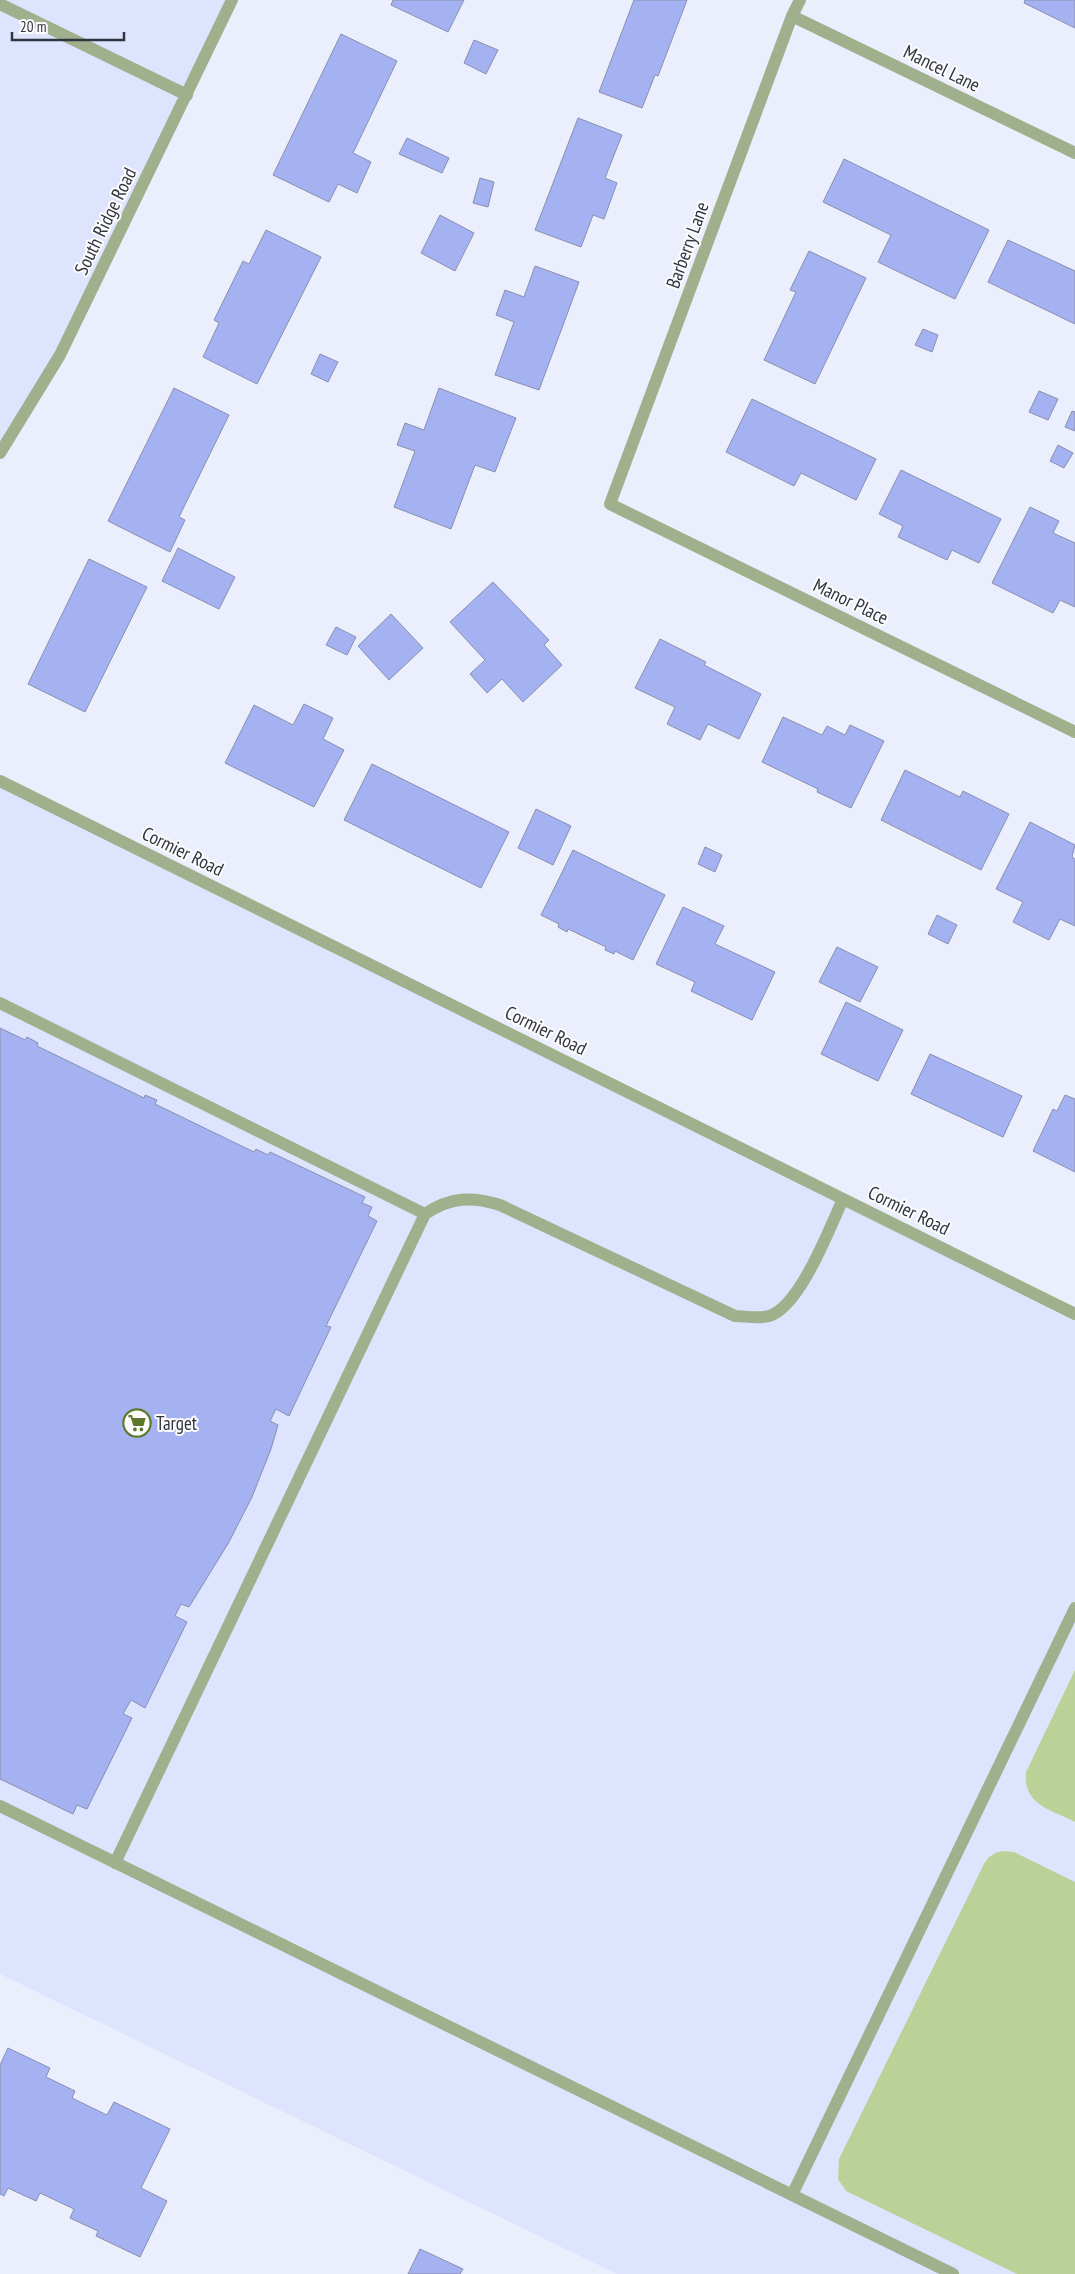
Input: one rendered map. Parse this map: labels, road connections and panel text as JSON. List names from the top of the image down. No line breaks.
{"streets":{"street":["Mancel Lane","South Ridge Road","Barberry Lane","Manor Place","Cormier Road"]},"crossings":[["Mancel Lane","Barberry Lane"],["Barberry Lane","Manor Place"]],"places":{"supermarket":["Target"]},"scale_bar":"20 m"}
